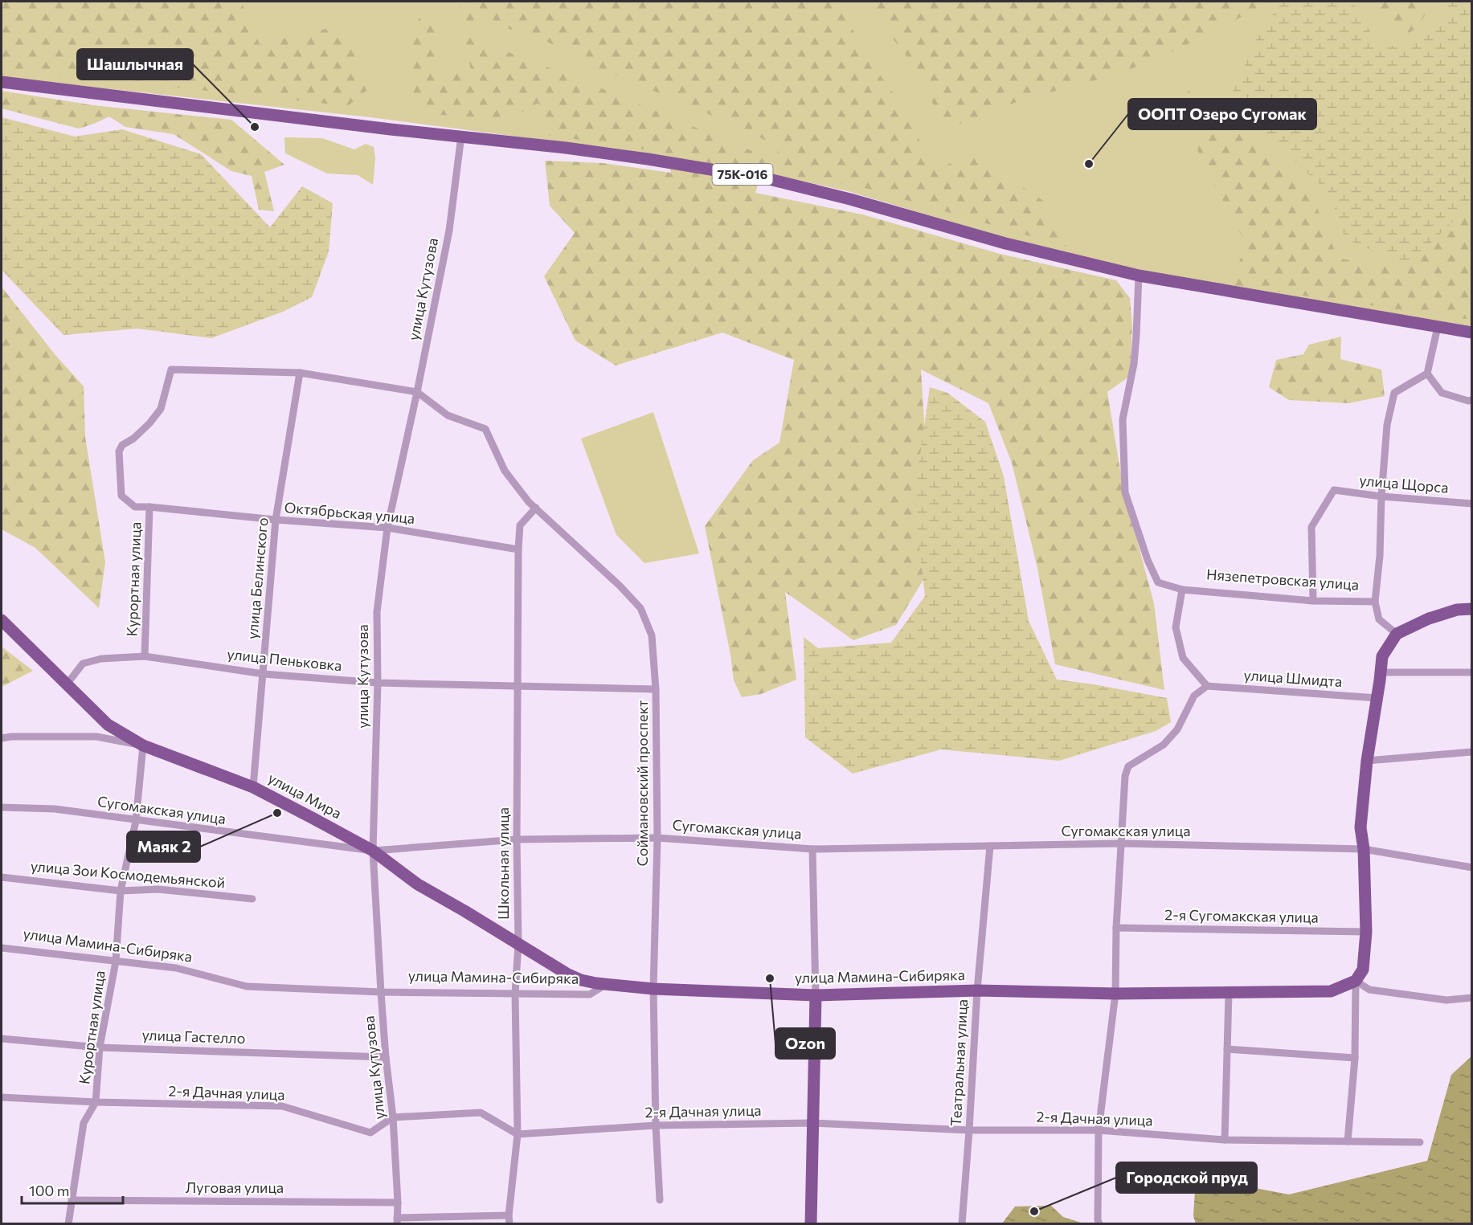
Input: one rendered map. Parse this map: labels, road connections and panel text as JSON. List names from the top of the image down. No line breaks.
{"streets":{"main road":["75К-016","улица Мира","улица Мамина-Сибиряка"],"street":["улица Кутузова","улица Щорса","Октябрьская улица","улица Белинского","Курортная улица","Нязепетровская улица","улица Пеньковка","улица Шмидта","Соймановский проспект","Сугомакская улица","Школьная улица","улица Зои Космодемьянской","2-я Сугомакская улица","улица Гастелло","Театральная улица","2-я Дачная улица","Луговая улица"]},"crossings":[["75К-016","улица Кутузова"],["75К-016","Нязепетровская улица"],["улица Кутузова","Октябрьская улица"],["улица Кутузова","улица Пеньковка"],["улица Кутузова","Соймановский проспект"],["улица Кутузова","улица Мира"],["улица Кутузова","Сугомакская улица"],["улица Кутузова","улица Мамина-Сибиряка"],["улица Кутузова","улица Гастелло"],["улица Кутузова","2-я Дачная улица"],["улица Кутузова","Луговая улица"],["улица Щорса","Нязепетровская улица"],["Октябрьская улица","улица Белинского"],["Октябрьская улица","Курортная улица"],["Октябрьская улица","Школьная улица"],["улица Белинского","Курортная улица"],["улица Белинского","улица Пеньковка"],["улица Белинского","улица Мира"],["Курортная улица","улица Пеньковка"],["Курортная улица","улица Мира"],["Курортная улица","Сугомакская улица"],["Курортная улица","улица Зои Космодемьянской"],["Курортная улица","улица Мамина-Сибиряка"],["Курортная улица","улица Гастелло"],["Курортная улица","2-я Дачная улица"],["Курортная улица","Луговая улица"],["улица Пеньковка","Соймановский проспект"],["улица Пеньковка","улица Мира"],["улица Пеньковка","Школьная улица"],["Соймановский проспект","Сугомакская улица"],["Соймановский проспект","Школьная улица"],["Соймановский проспект","улица Мамина-Сибиряка"],["Соймановский проспект","2-я Дачная улица"],["улица Мира","Сугомакская улица"],["улица Мира","Школьная улица"],["улица Мира","улица Мамина-Сибиряка"],["Сугомакская улица","Школьная улица"],["Сугомакская улица","Театральная улица"],["Школьная улица","улица Мамина-Сибиряка"],["Школьная улица","2-я Дачная улица"],["улица Мамина-Сибиряка","Театральная улица"],["Театральная улица","2-я Дачная улица"]],"places":["Шашлычная","ООПТ Озеро Сугомак","Маяк 2","Ozon","Городской пруд"],"scale_bar":"100 m"}
